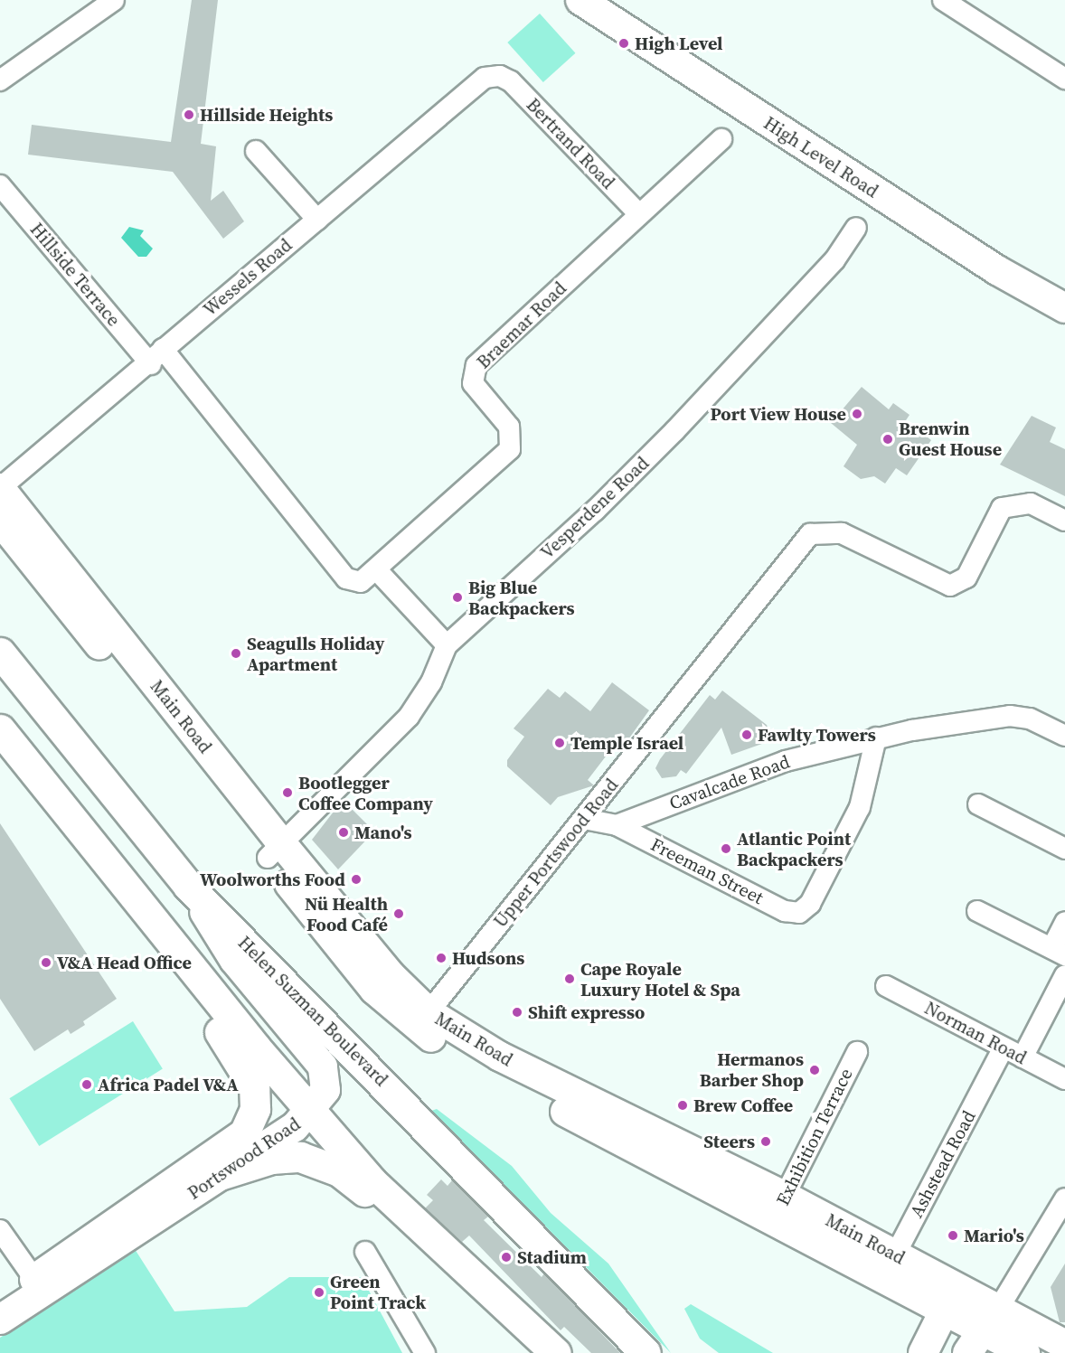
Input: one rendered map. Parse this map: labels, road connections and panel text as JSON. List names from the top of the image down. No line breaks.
{"streets":{"main road":["High Level Road","Main Road","Helen Suzman Boulevard","Portswood Road"],"street":["Bertrand Road","Hillside Terrace","Wessels Road","Braemar Road","Vesperdene Road","Cavalcade Road","Upper Portswood Road","Freeman Street","Norman Road","Exhibition Terrace","Ashstead Road"]},"crossings":[["Bertrand Road","Wessels Road"],["Bertrand Road","Braemar Road"],["Hillside Terrace","Wessels Road"],["Hillside Terrace","Braemar Road"],["Wessels Road","Braemar Road"],["Wessels Road","Main Road"],["Vesperdene Road","Main Road"],["Main Road","Upper Portswood Road"],["Main Road","Exhibition Terrace"],["Main Road","Ashstead Road"],["Cavalcade Road","Freeman Street"],["Helen Suzman Boulevard","Portswood Road"],["Norman Road","Ashstead Road"]],"places":["High Level","Hillside Heights","Port View House","Brenwin Guest House","Big Blue Backpackers","Seagulls Holiday Apartment","Fawlty Towers","Temple Israel","Bootlegger Coffee Company","Mano's","Atlantic Point Backpackers","Woolworths Food","Nü Health Food Café","Hudsons","V&A Head Office","Cape Royale Luxury Hotel & Spa","Shift expresso","Hermanos Barber Shop","Africa Padel V&A","Brew Coffee","Steers","Mario's","Stadium","Green Point Track"]}
